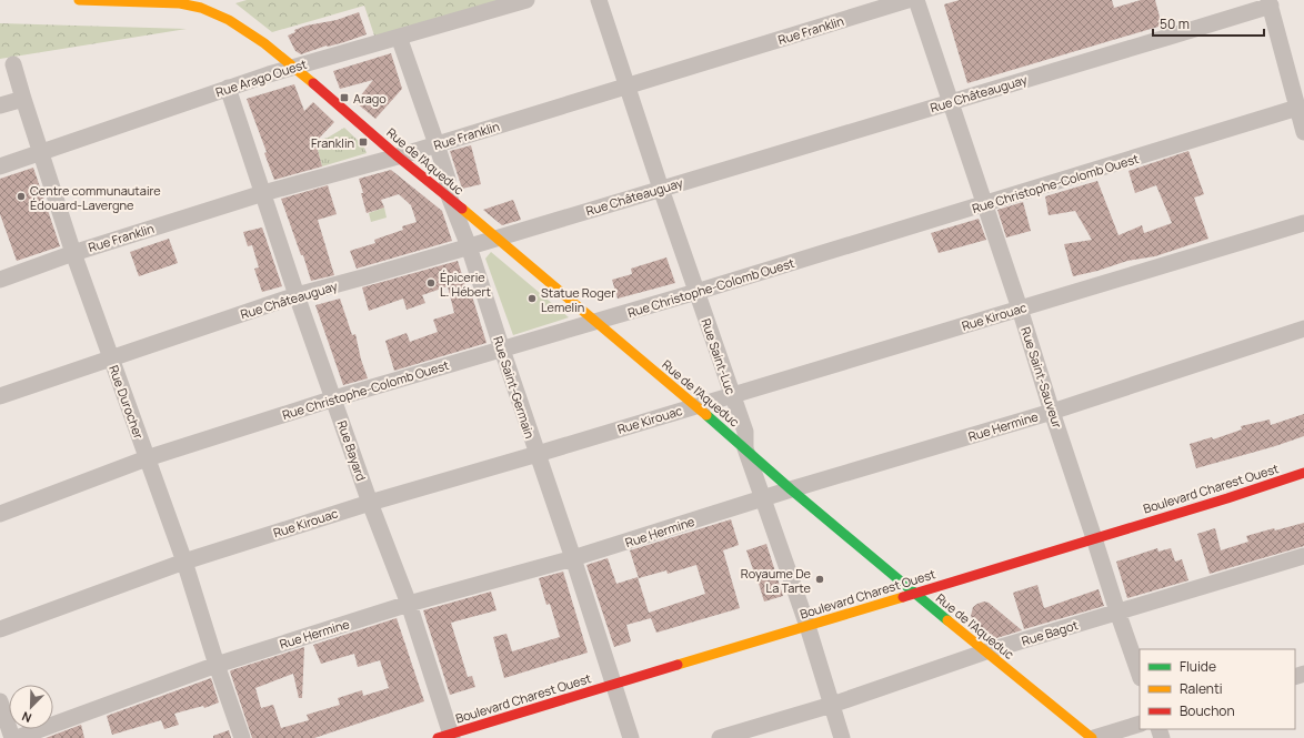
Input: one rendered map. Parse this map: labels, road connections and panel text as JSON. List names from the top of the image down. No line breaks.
{"streets":{"street":["Rue Franklin","Rue Arago Ouest","Rue Châteauguay","Rue de l'Aqueduc","Rue Christophe-Colomb Ouest","Rue Kirouac","Rue Saint-Luc","Rue Saint-Sauveur","Rue Saint-Germain","Rue Durocher","Rue Hermine","Rue Bayard","Boulevard Charest Ouest","Rue Bagot"]},"crossings":[["Rue Franklin","Rue de l'Aqueduc"],["Rue Franklin","Rue Saint-Luc"],["Rue Franklin","Rue Saint-Germain"],["Rue Franklin","Rue Durocher"],["Rue Franklin","Rue Bayard"],["Rue Arago Ouest","Rue de l'Aqueduc"],["Rue Arago Ouest","Rue Saint-Germain"],["Rue Arago Ouest","Rue Durocher"],["Rue Arago Ouest","Rue Bayard"],["Rue Châteauguay","Rue de l'Aqueduc"],["Rue Châteauguay","Rue Saint-Luc"],["Rue Châteauguay","Rue Saint-Sauveur"],["Rue Châteauguay","Rue Saint-Germain"],["Rue Châteauguay","Rue Durocher"],["Rue Châteauguay","Rue Bayard"],["Rue de l'Aqueduc","Rue Christophe-Colomb Ouest"],["Rue de l'Aqueduc","Rue Kirouac"],["Rue de l'Aqueduc","Rue Saint-Luc"],["Rue de l'Aqueduc","Rue Saint-Germain"],["Rue de l'Aqueduc","Rue Hermine"],["Rue de l'Aqueduc","Boulevard Charest Ouest"],["Rue de l'Aqueduc","Rue Bagot"],["Rue Christophe-Colomb Ouest","Rue Saint-Luc"],["Rue Christophe-Colomb Ouest","Rue Saint-Sauveur"],["Rue Christophe-Colomb Ouest","Rue Saint-Germain"],["Rue Christophe-Colomb Ouest","Rue Durocher"],["Rue Christophe-Colomb Ouest","Rue Bayard"],["Rue Kirouac","Rue Saint-Luc"],["Rue Kirouac","Rue Saint-Sauveur"],["Rue Kirouac","Rue Saint-Germain"],["Rue Kirouac","Rue Durocher"],["Rue Kirouac","Rue Bayard"],["Rue Saint-Luc","Rue Hermine"],["Rue Saint-Luc","Boulevard Charest Ouest"],["Rue Saint-Luc","Rue Bagot"],["Rue Saint-Sauveur","Rue Hermine"],["Rue Saint-Sauveur","Boulevard Charest Ouest"],["Rue Saint-Sauveur","Rue Bagot"],["Rue Saint-Germain","Rue Hermine"],["Rue Saint-Germain","Boulevard Charest Ouest"],["Rue Durocher","Rue Hermine"],["Rue Hermine","Rue Bayard"],["Rue Bayard","Boulevard Charest Ouest"]],"places":{"transit":["Arago","Franklin"],"other":["Centre communautaire Édouard-Lavergne","Épicerie L. Hébert","Statue Roger Lemelin","Royaume De La Tarte"]},"legend":["Fluide","Ralenti","Bouchon"],"scale_bar":"50 m","north":"bottom left"}
